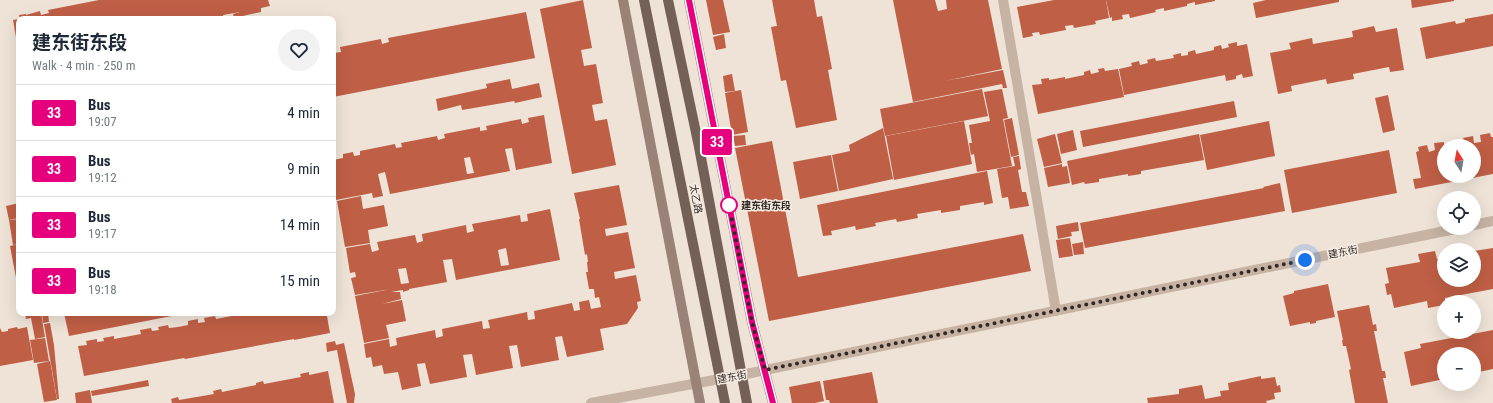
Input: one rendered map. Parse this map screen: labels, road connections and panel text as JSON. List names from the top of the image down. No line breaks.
{"streets":{"main road":["太乙路"],"street":["建东街"]},"crossings":[["太乙路","建东街"]],"places":["建东街东段"],"lines":["bus line 33"],"north":"top","page":{"on_map":"33","heading":["建东街东段","Walk · 4 min · 250 m"],"list":[{"mark":"33","name":"Bus","note":"19:07","value":"4 min"},{"mark":"33","name":"Bus","note":"19:12","value":"9 min"},{"mark":"33","name":"Bus","note":"19:17","value":"14 min"},{"mark":"33","name":"Bus","note":"19:18","value":"15 min"}],"map_buttons":["+","−"]}}
